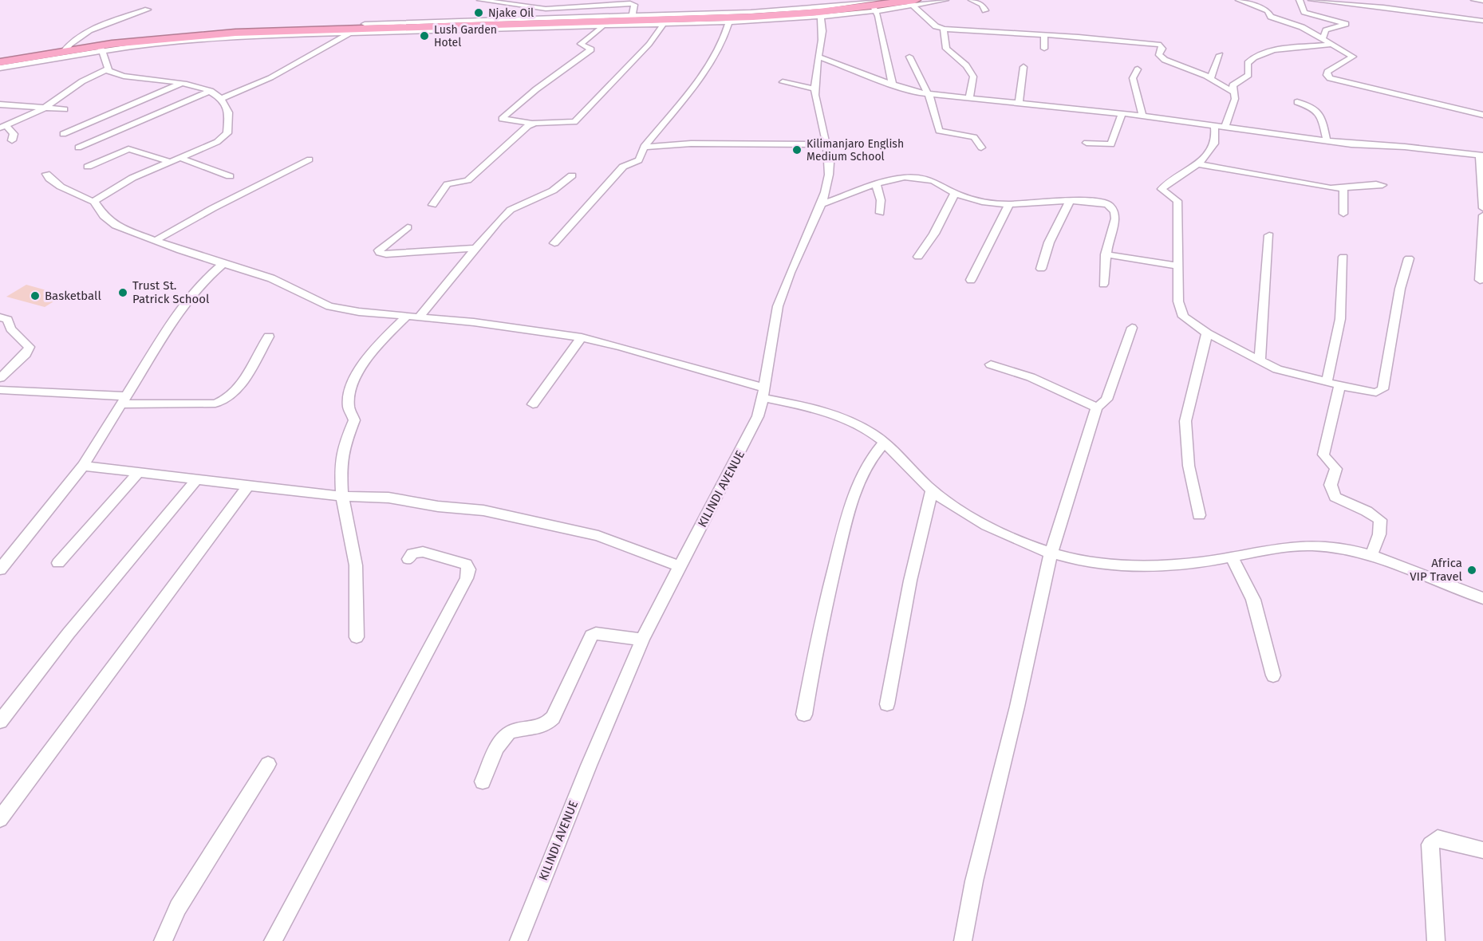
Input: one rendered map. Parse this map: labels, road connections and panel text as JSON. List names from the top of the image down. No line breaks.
{"streets":{"street":["KILINDI AVENUE"]},"places":["Njake Oil","Lush Garden Hotel","Kilimanjaro English Medium School","Trust St. Patrick School","Basketball","Africa VIP Travel"]}
